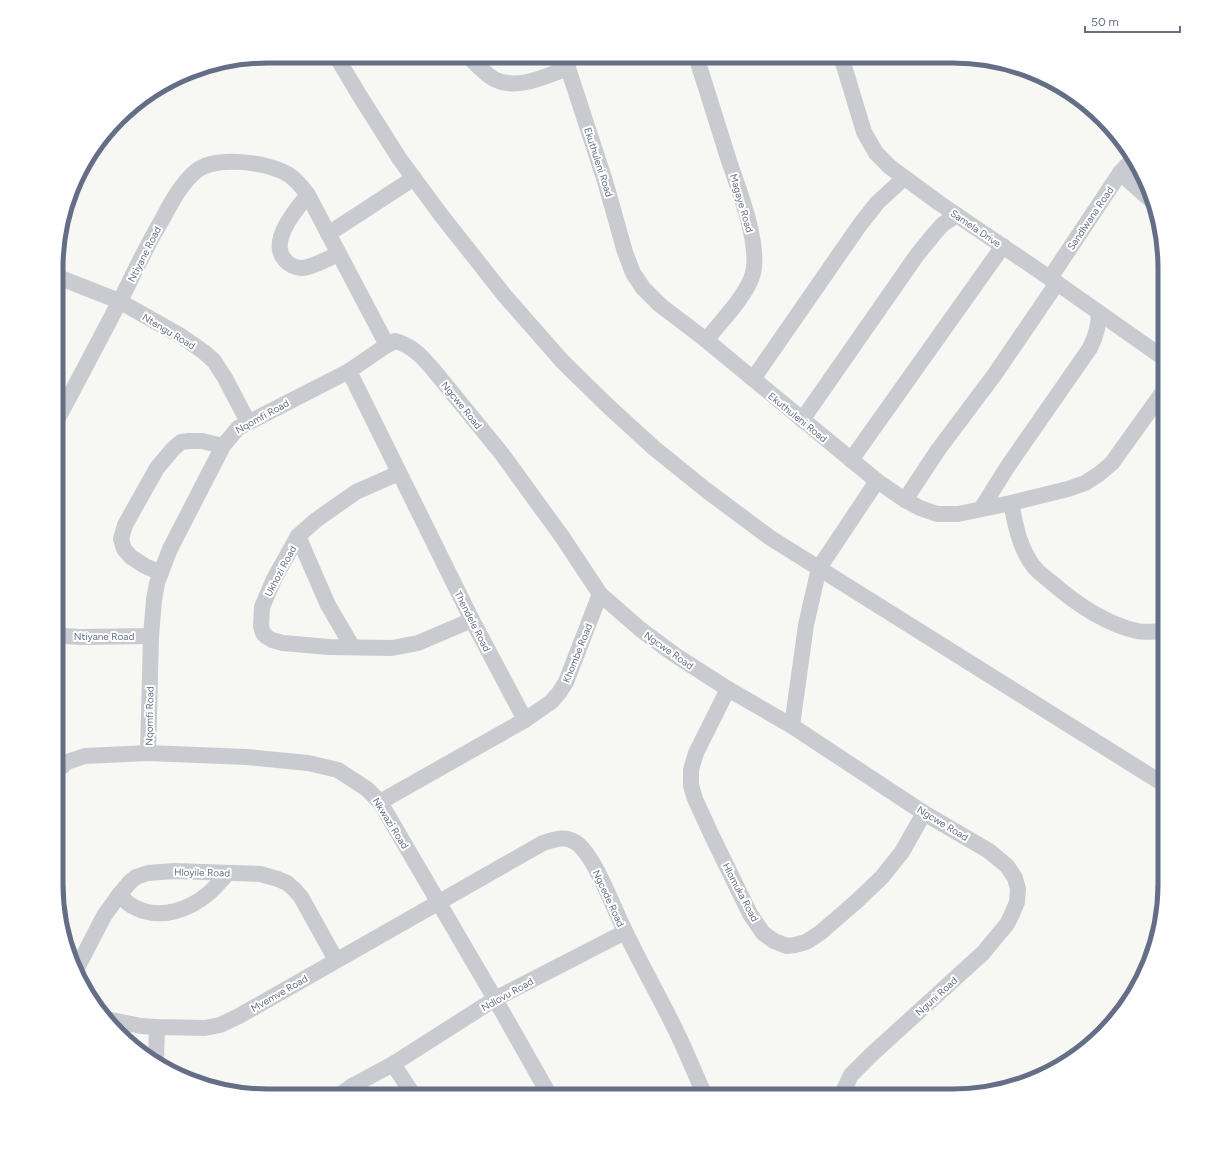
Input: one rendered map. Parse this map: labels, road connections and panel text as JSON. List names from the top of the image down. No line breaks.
{"streets":{"street":["Ekuthuleni Road","Magaye Road","Sandlwana Road","Samela Drive","Ntiyane Road","Ntengu Road","Ngcwe Road","Nqomfi Road","Ukhozi Road","Thendele Road","Khombe Road","Nkwazi Road","Hloyile Road","Hlomuka Road","Ngcede Road","Mvemve Road","Ndlovu Road","Nguni Road"]},"crossings":[["Ekuthuleni Road","Magaye Road"],["Ekuthuleni Road","Sandlwana Road"],["Sandlwana Road","Samela Drive"],["Ntiyane Road","Ntengu Road"],["Ntiyane Road","Nqomfi Road"],["Ntengu Road","Nqomfi Road"],["Ngcwe Road","Nqomfi Road"],["Ngcwe Road","Khombe Road"],["Ngcwe Road","Hlomuka Road"],["Ngcwe Road","Nguni Road"],["Nqomfi Road","Thendele Road"],["Nqomfi Road","Nkwazi Road"],["Ukhozi Road","Thendele Road"],["Thendele Road","Khombe Road"],["Nkwazi Road","Ngcede Road"],["Nkwazi Road","Mvemve Road"],["Nkwazi Road","Ndlovu Road"],["Hloyile Road","Mvemve Road"],["Ngcede Road","Mvemve Road"],["Ngcede Road","Ndlovu Road"]],"scale_bar":"50 m"}
